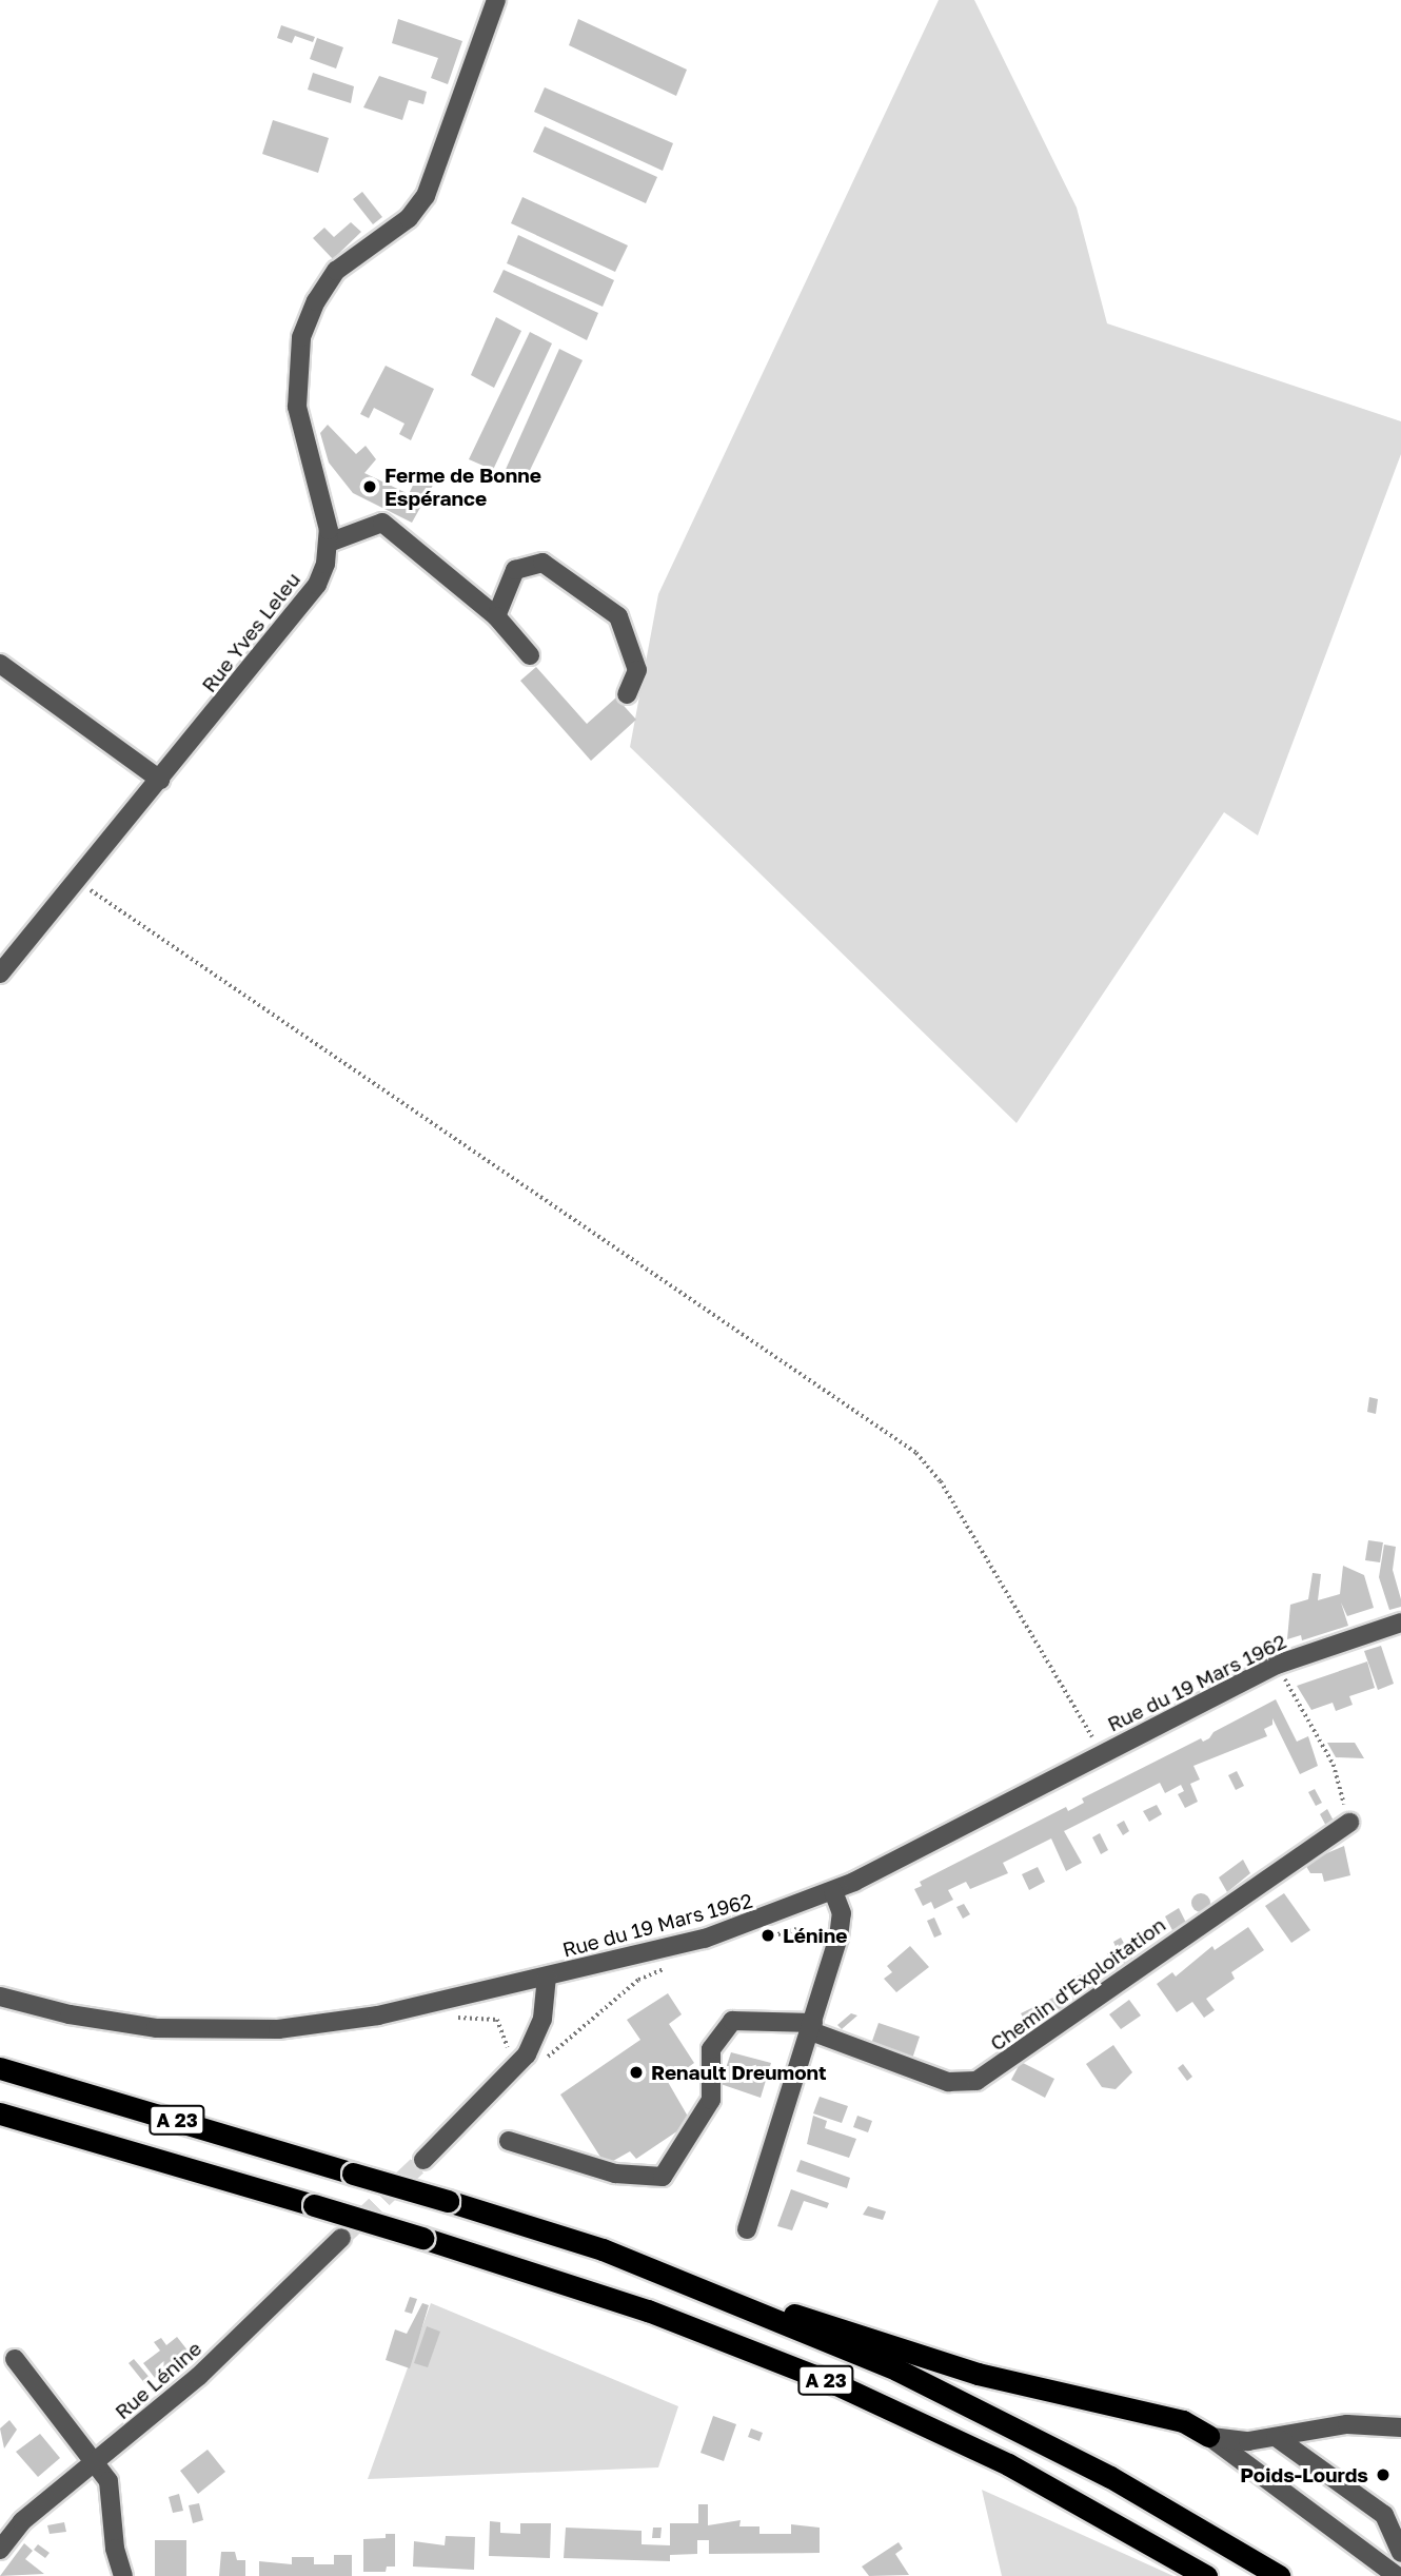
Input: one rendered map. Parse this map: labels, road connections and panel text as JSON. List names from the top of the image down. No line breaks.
{"streets":{"highway":["A 23"],"street":["Rue Yves Leleu","Rue du 19 Mars 1962","Chemin d'Exploitation","Rue Lénine"]},"places":["Ferme de Bonne Espérance","Lénine","Renault Dreumont","Poids-Lourds"]}
